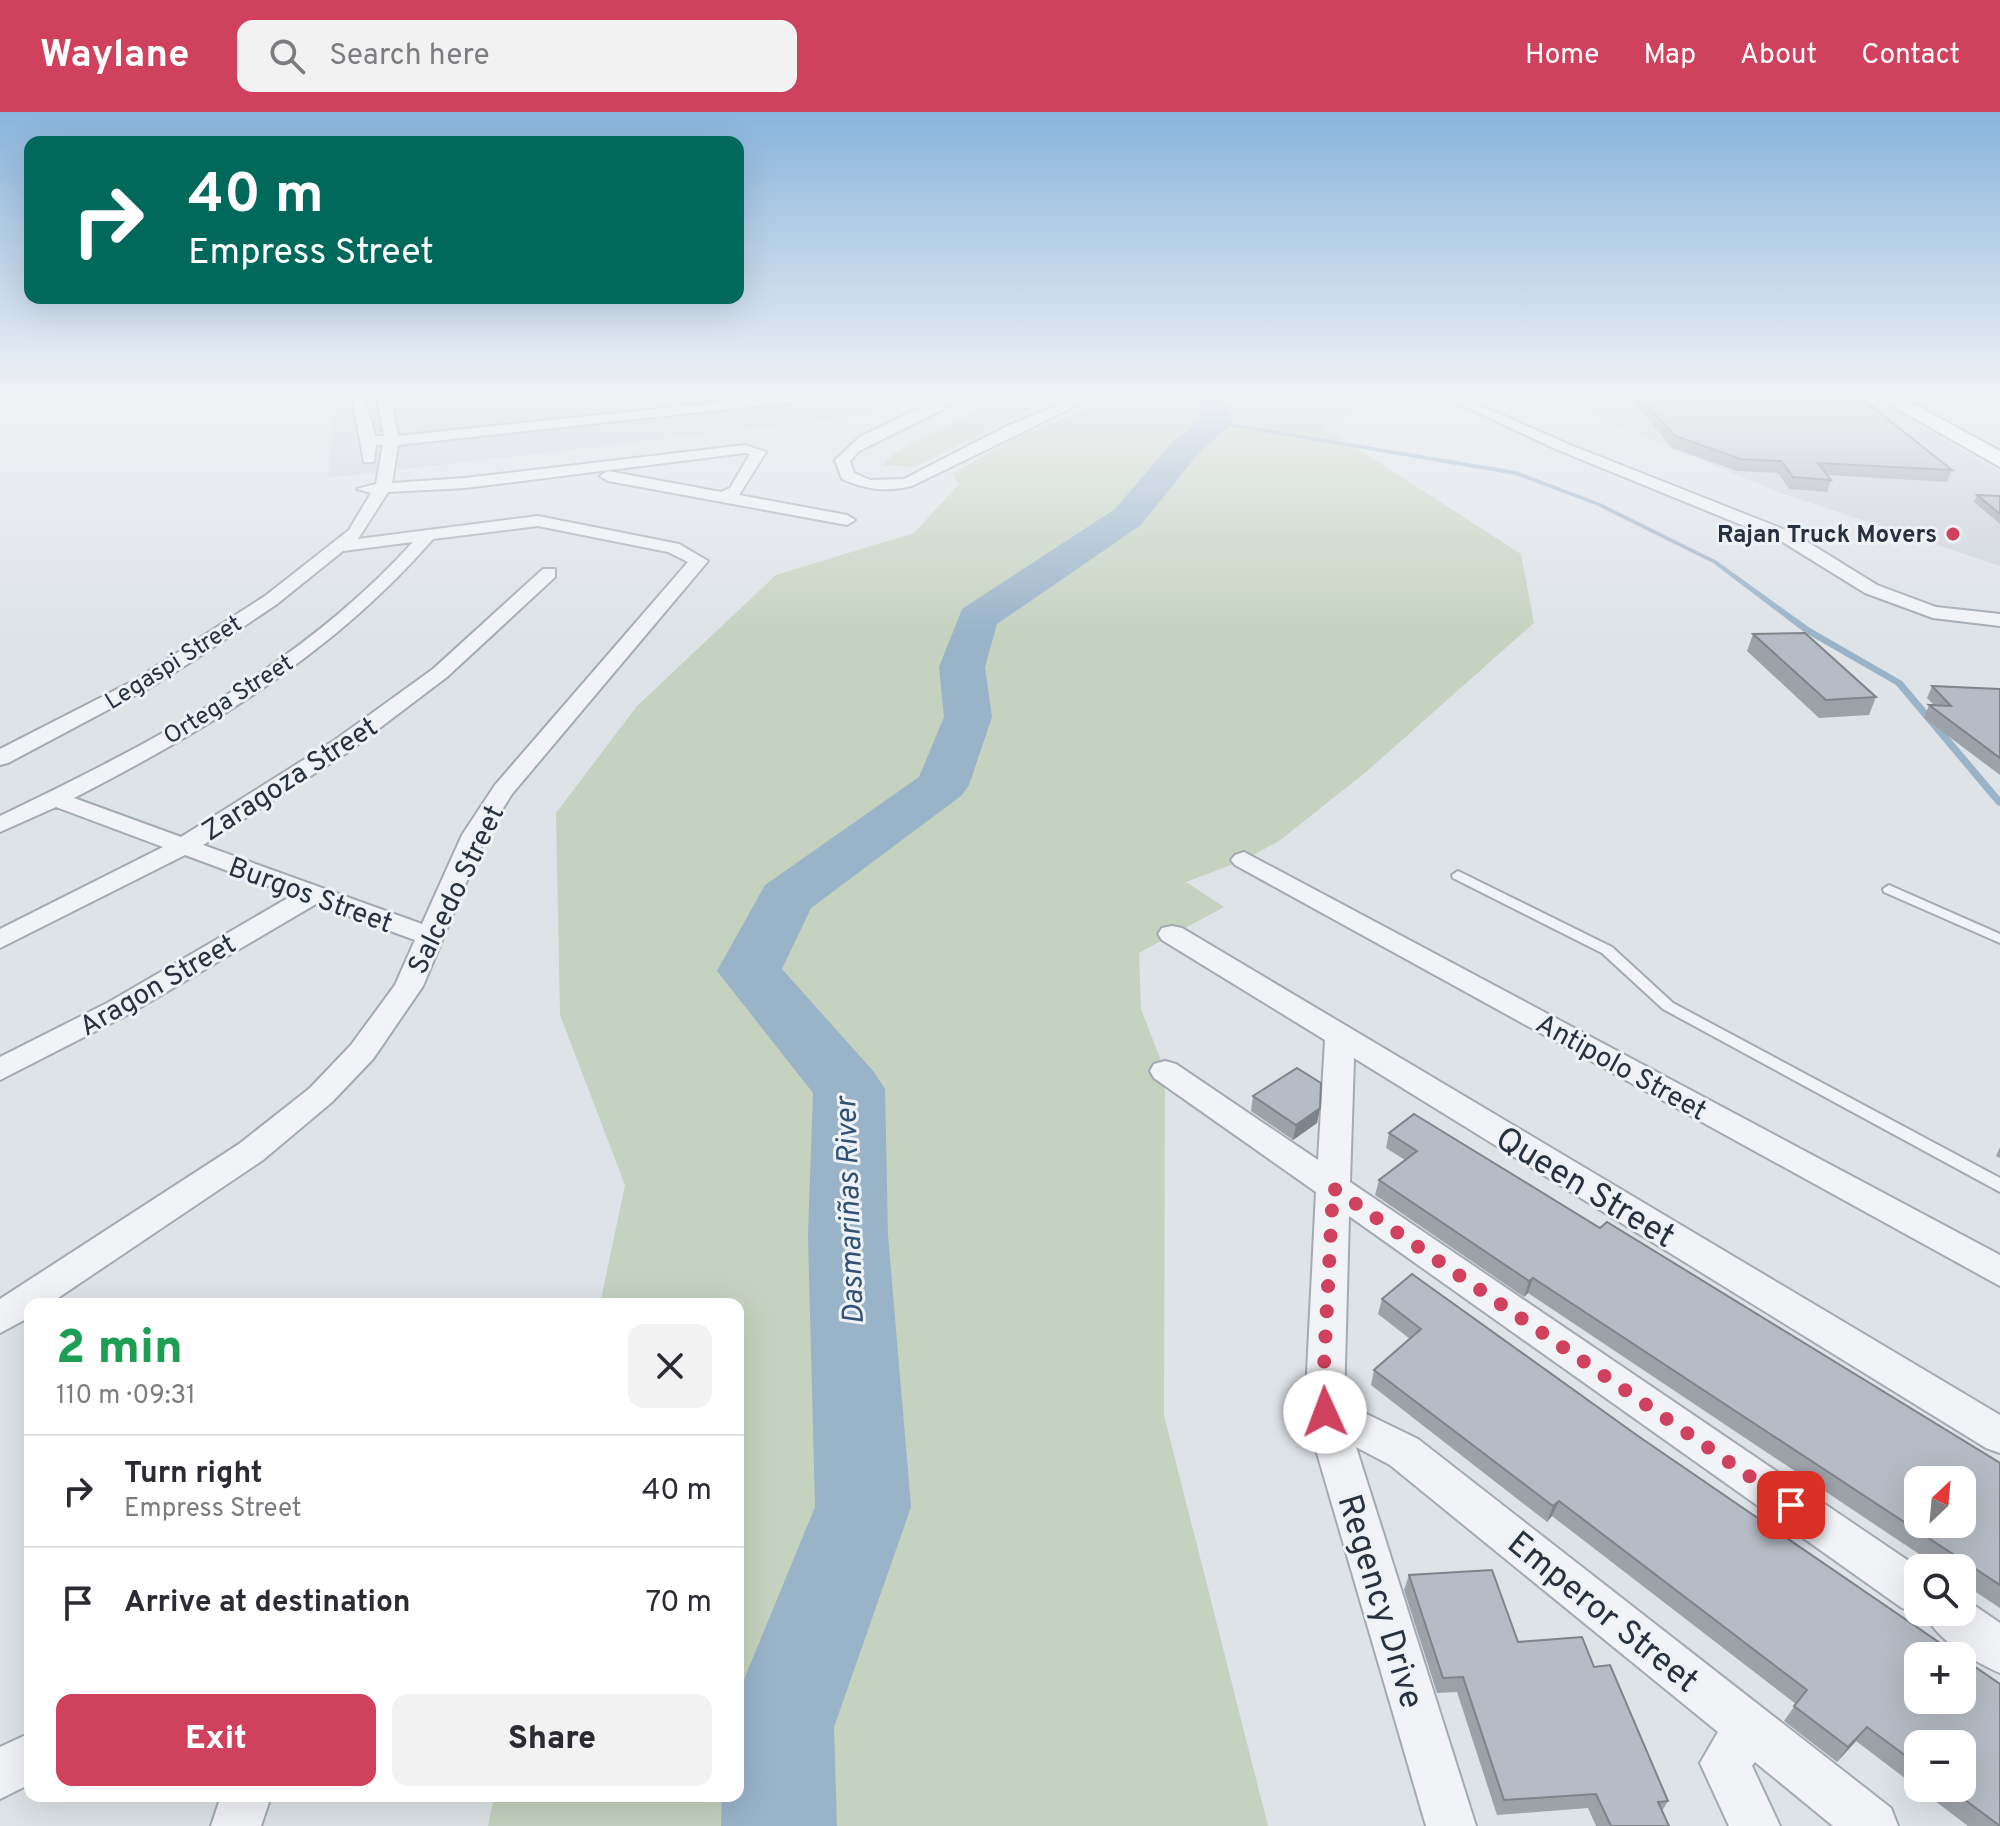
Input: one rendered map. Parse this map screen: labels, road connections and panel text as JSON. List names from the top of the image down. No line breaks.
{"streets":{"street":["Legaspi Street","Ortega Street","Zaragoza Street","Salcedo Street","Burgos Street","Aragon Street","Antipolo Street","Queen Street","Regency Drive","Emperor Street"]},"crossings":[["Legaspi Street","Salcedo Street"],["Ortega Street","Salcedo Street"],["Ortega Street","Burgos Street"],["Zaragoza Street","Burgos Street"],["Salcedo Street","Burgos Street"],["Burgos Street","Aragon Street"],["Queen Street","Regency Drive"],["Regency Drive","Emperor Street"]],"water":["Dasmariñas River"],"places":["Rajan Truck Movers"],"north":"top right","page":{"header":"Waylane","search":"Search here","nav":["Home","Map","About","Contact"],"turn":["40 m","Empress Street"],"heading":["2 min","110 m · 09:31"],"list":[{"name":"Turn right","note":"Empress Street","value":"40 m"},{"name":"Arrive at destination","value":"70 m"}],"map_buttons":["+","−"],"buttons":["Exit","Share"]}}
